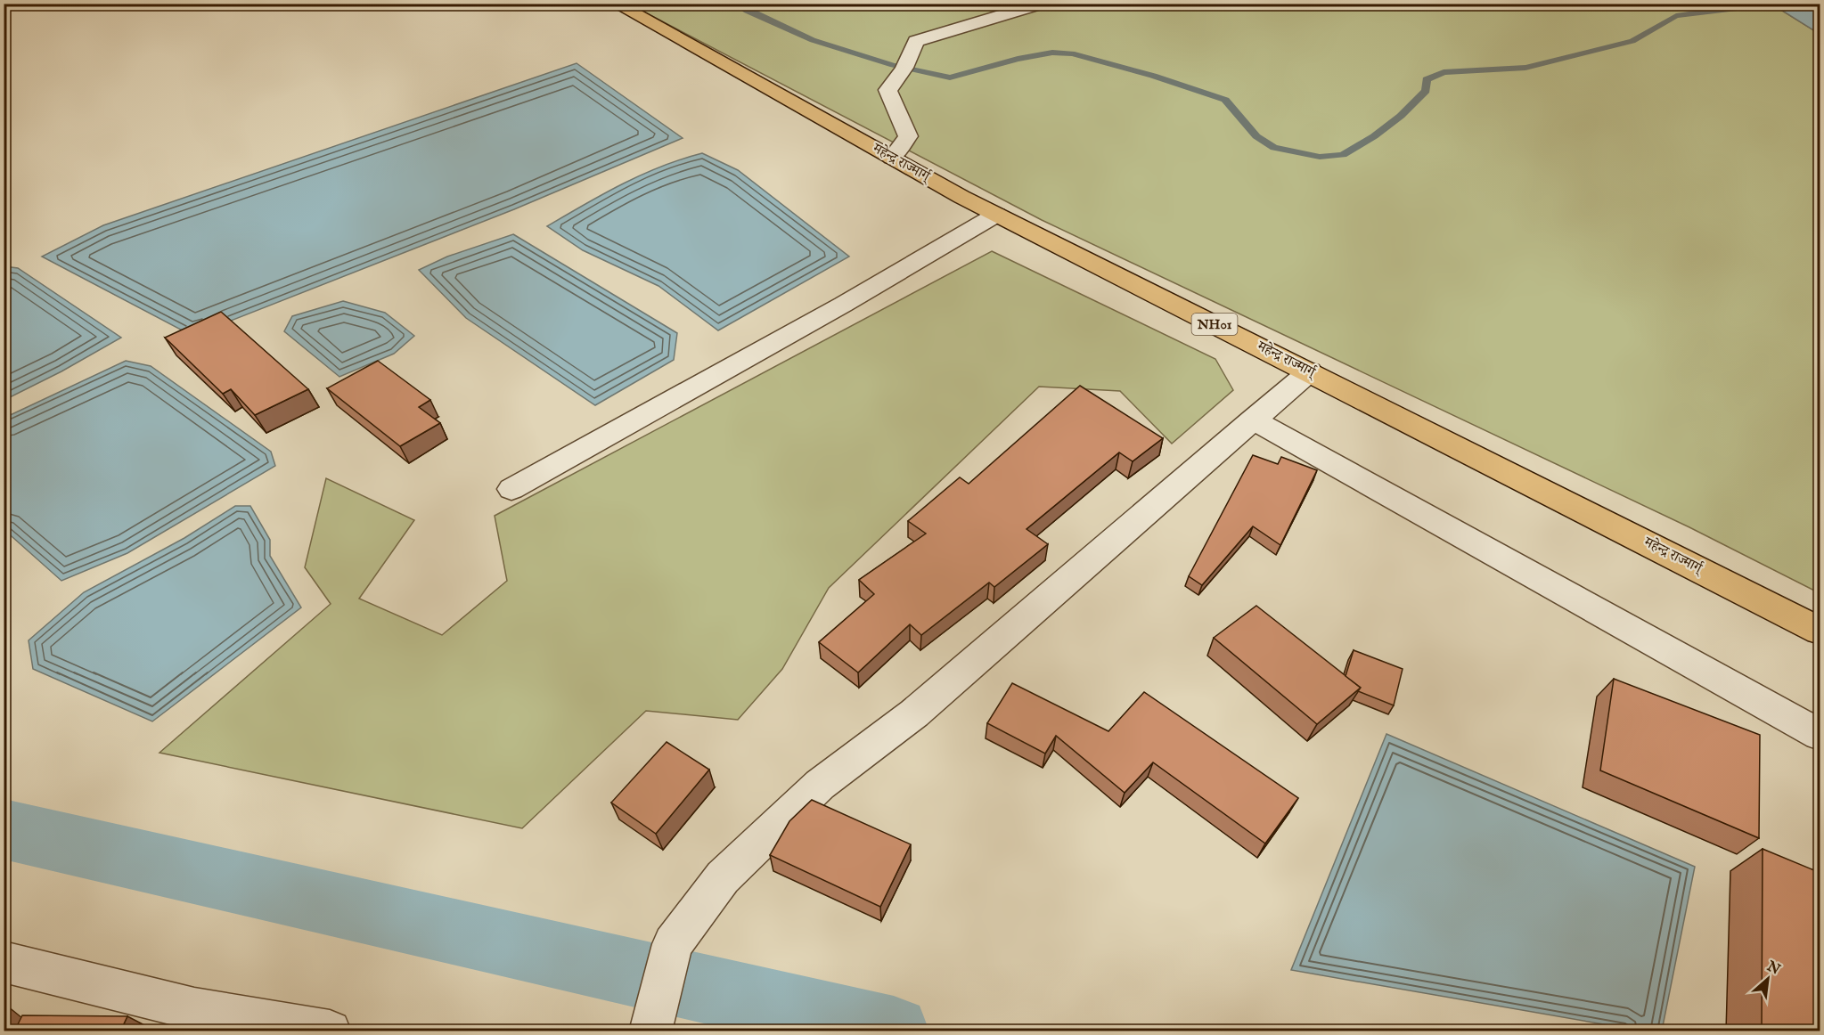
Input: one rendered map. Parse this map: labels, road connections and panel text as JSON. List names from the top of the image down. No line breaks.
{"streets":{"highway":["महेन्द्र राज्मार्ग्","NH01"]},"north":"top right"}
